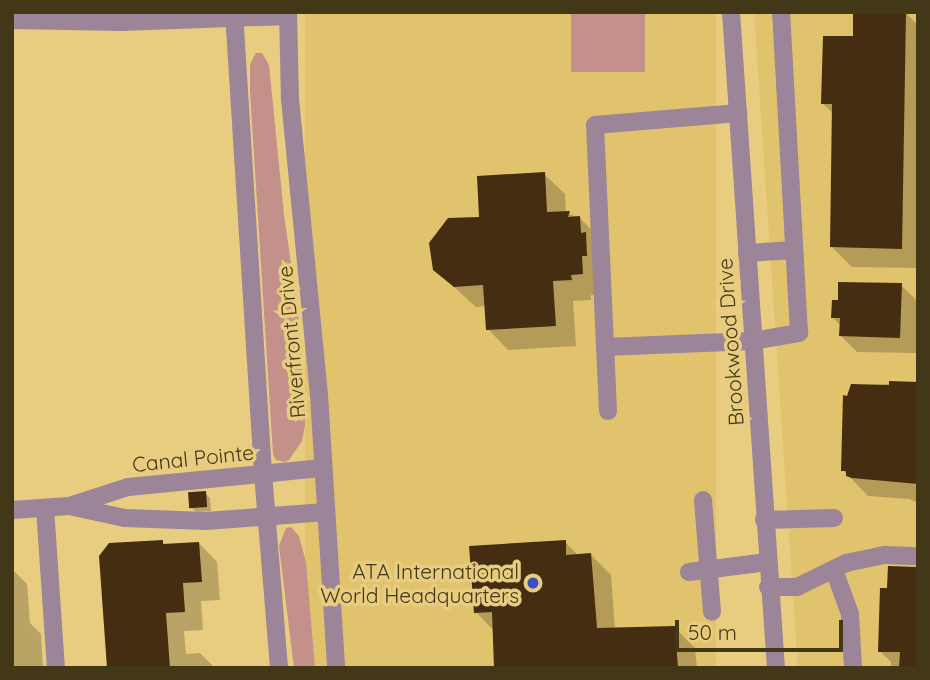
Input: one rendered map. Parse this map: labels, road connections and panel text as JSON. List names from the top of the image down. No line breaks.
{"streets":{"street":["Riverfront Drive","Brookwood Drive","Canal Pointe"]},"crossings":[["Riverfront Drive","Canal Pointe"]],"places":["ATA International World Headquarters"],"scale_bar":"50 m"}
